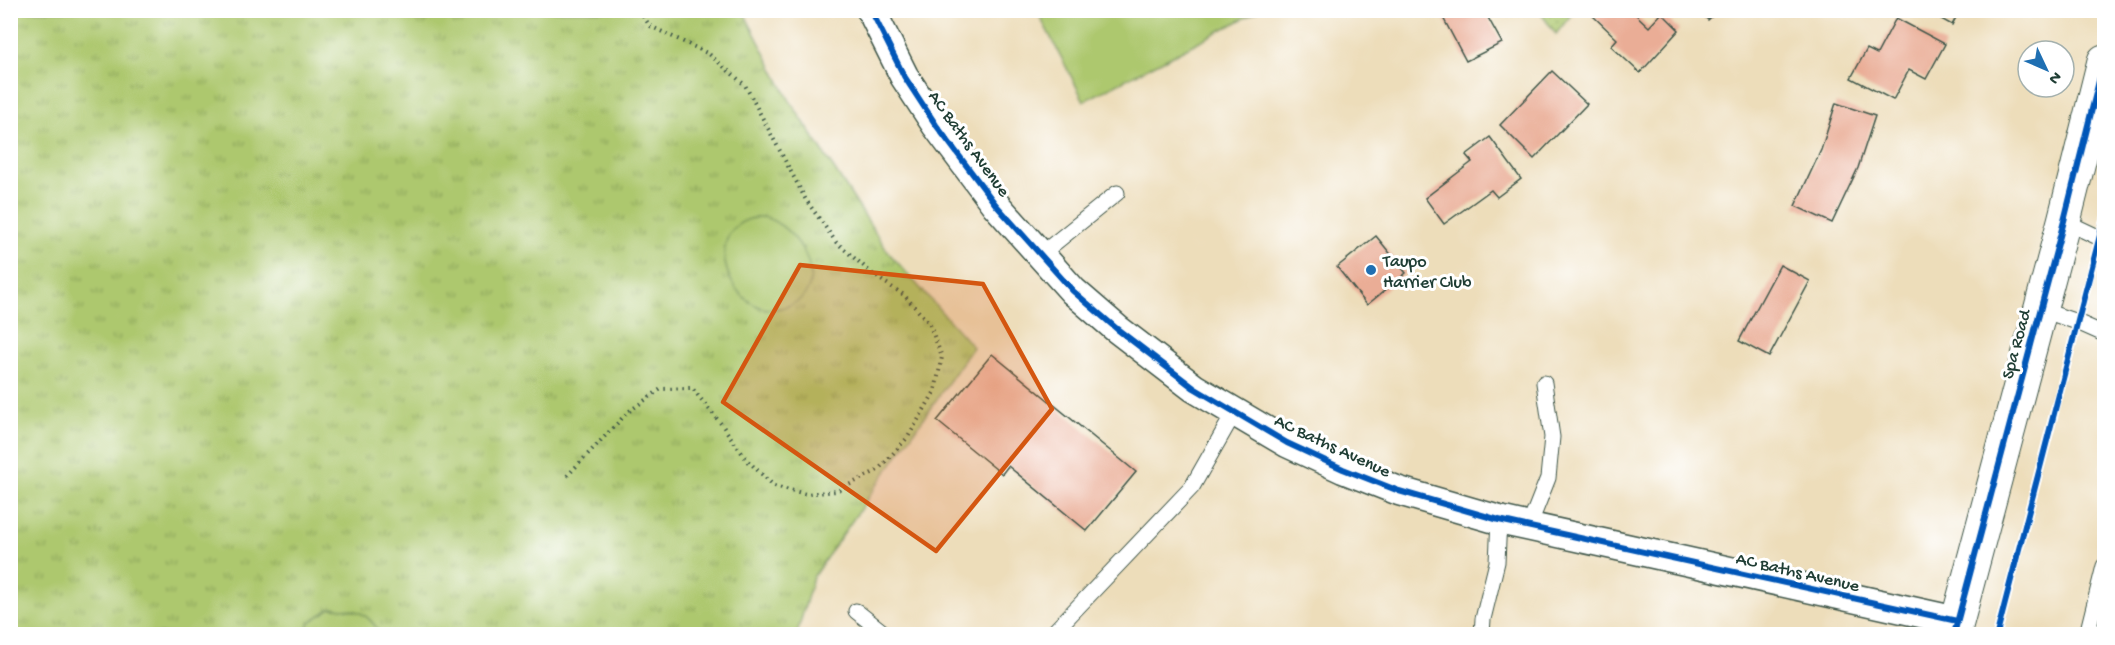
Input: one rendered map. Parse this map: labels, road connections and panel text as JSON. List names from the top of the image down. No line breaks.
{"streets":{"main road":["Spa Road"],"street":["AC Baths Avenue"]},"crossings":[["AC Baths Avenue","Spa Road"]],"places":["Taupo Harrier Club"],"north":"bottom right"}
